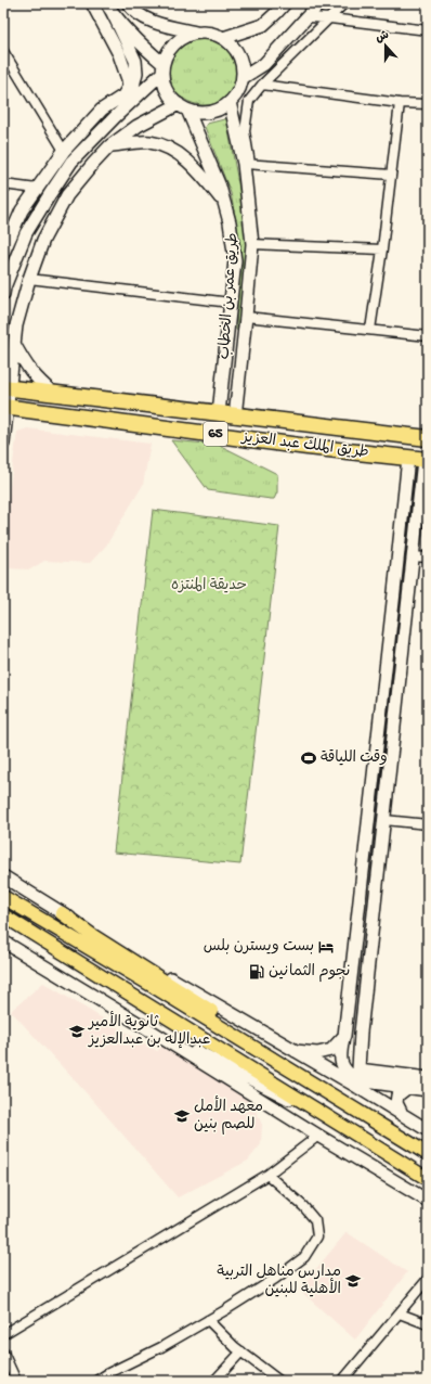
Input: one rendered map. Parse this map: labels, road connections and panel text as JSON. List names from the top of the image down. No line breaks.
{"streets":{"highway":["65","طريق الملك عبد العزيز"],"main road":["طريق عمر بن الخطاب"]},"crossings":[["طريق عمر بن الخطاب","طريق الملك عبد العزيز"]],"parks":["حديقة المنتزه"],"places":{"sports":["وقت اللياقة"],"hotel":["بست ويسترن بلس"],"fuel station":["نجوم الثمانين"],"school or university":["ثانوية الأمير عبدالإله بن عبدالعزيز","معهد الأمل للصم بنين","مدارس مناهل التربية الأهلية للبنين"]},"north":"top"}
